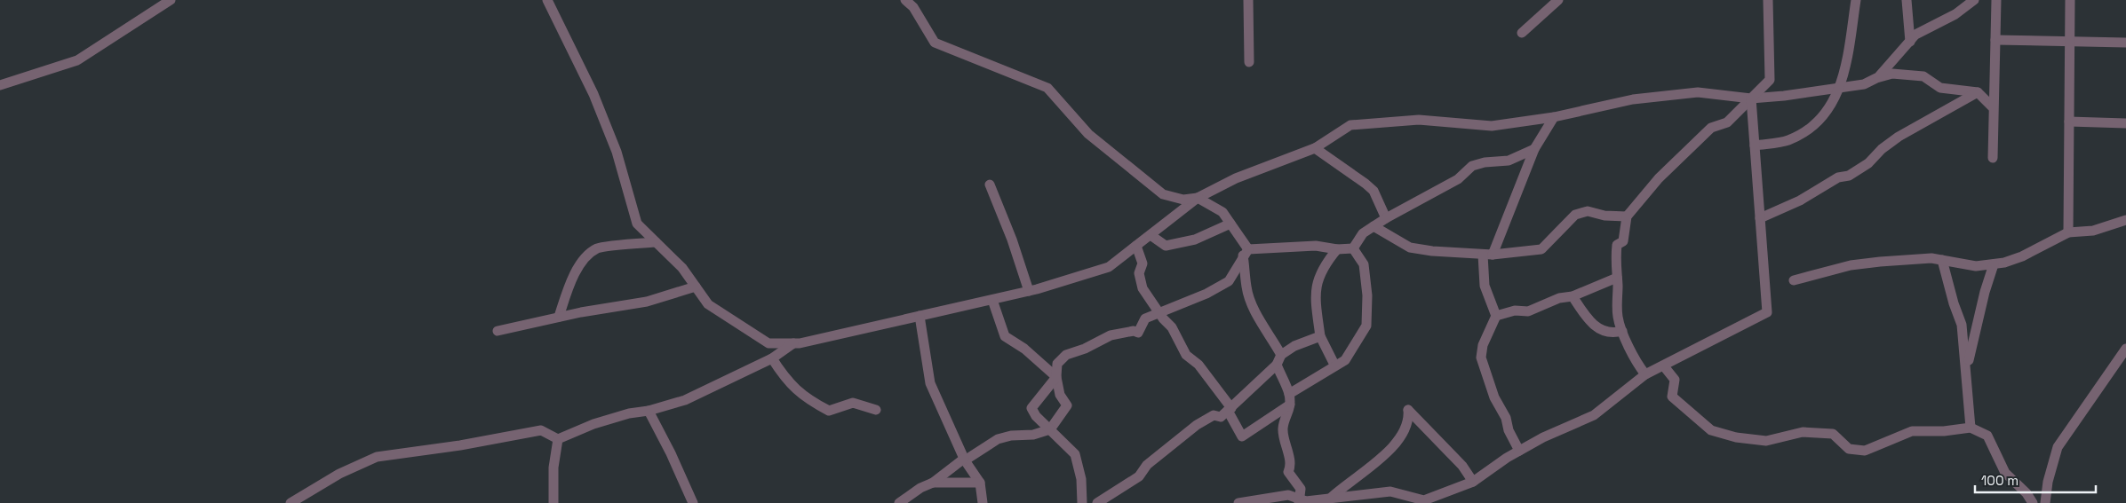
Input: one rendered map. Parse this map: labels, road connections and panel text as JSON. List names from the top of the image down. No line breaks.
{"scale_bar":"100 m"}
